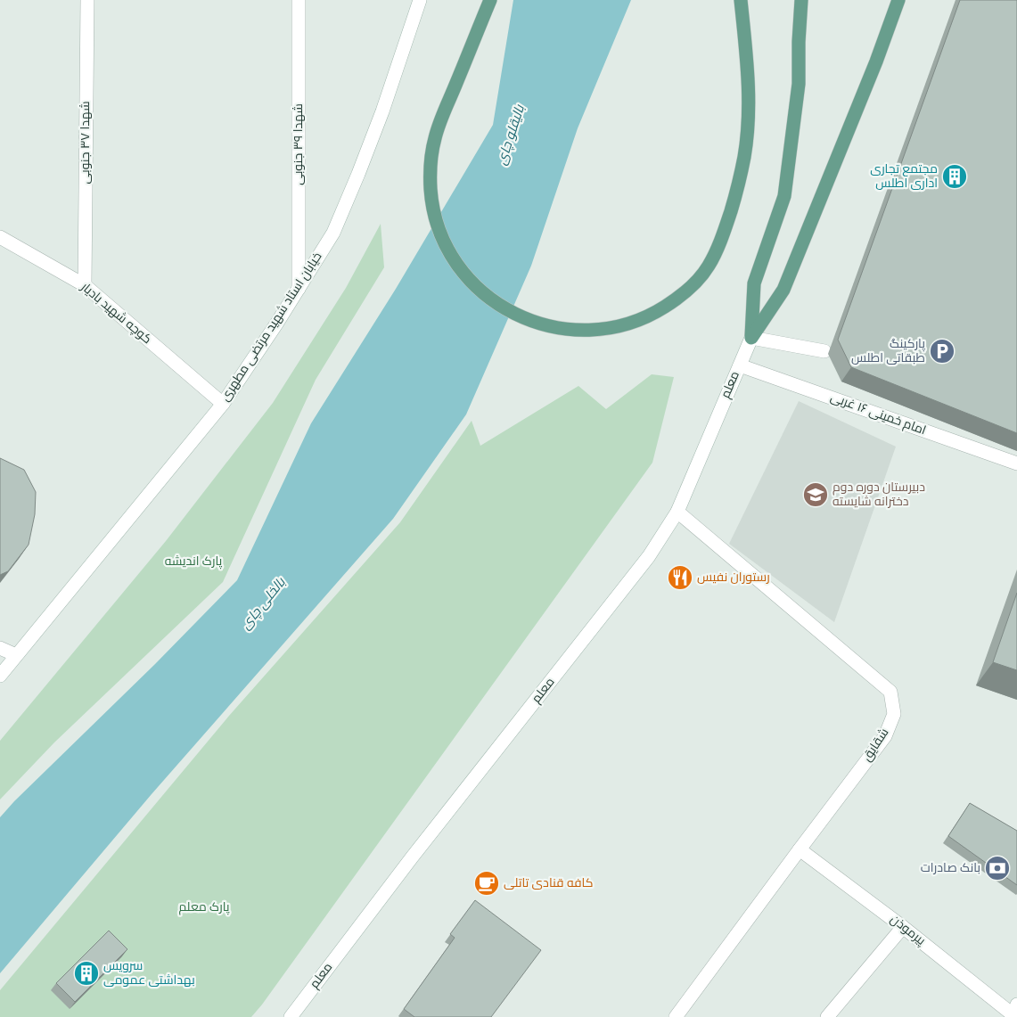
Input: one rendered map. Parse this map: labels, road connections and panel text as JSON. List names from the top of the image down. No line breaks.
{"streets":{"street":["شهدا ۳۷ جنوبی","شهدا ۳۹ جنوبی","کوچه شهید بادیار","خیابان استاد شهید مرتضی مطهری","معلم","امام خمینی ۱۶ غربی","شقایق","پیرموذن"]},"crossings":[["شهدا ۳۷ جنوبی","کوچه شهید بادیار"],["شهدا ۳۹ جنوبی","خیابان استاد شهید مرتضی مطهری"],["کوچه شهید بادیار","خیابان استاد شهید مرتضی مطهری"],["معلم","امام خمینی ۱۶ غربی"],["معلم","شقایق"],["شقایق","پیرموذن"]],"water":["بالیقلو چای","بالخلی چای"],"parks":["پارک اندیشه","پارک معلم"],"places":{"building":["مجتمع تجاری اداری اطلس","سرویس بهداشتی عمومی"],"parking":["پارکینگ طبقاتی اطلس"],"school or university":["دبیرستان دوره دوم دخترانه شایسته"],"restaurant":["رستوران نفیس"],"bank":["بانک صادرات"],"cafe":["کافه قنادی تاتلی"]}}
